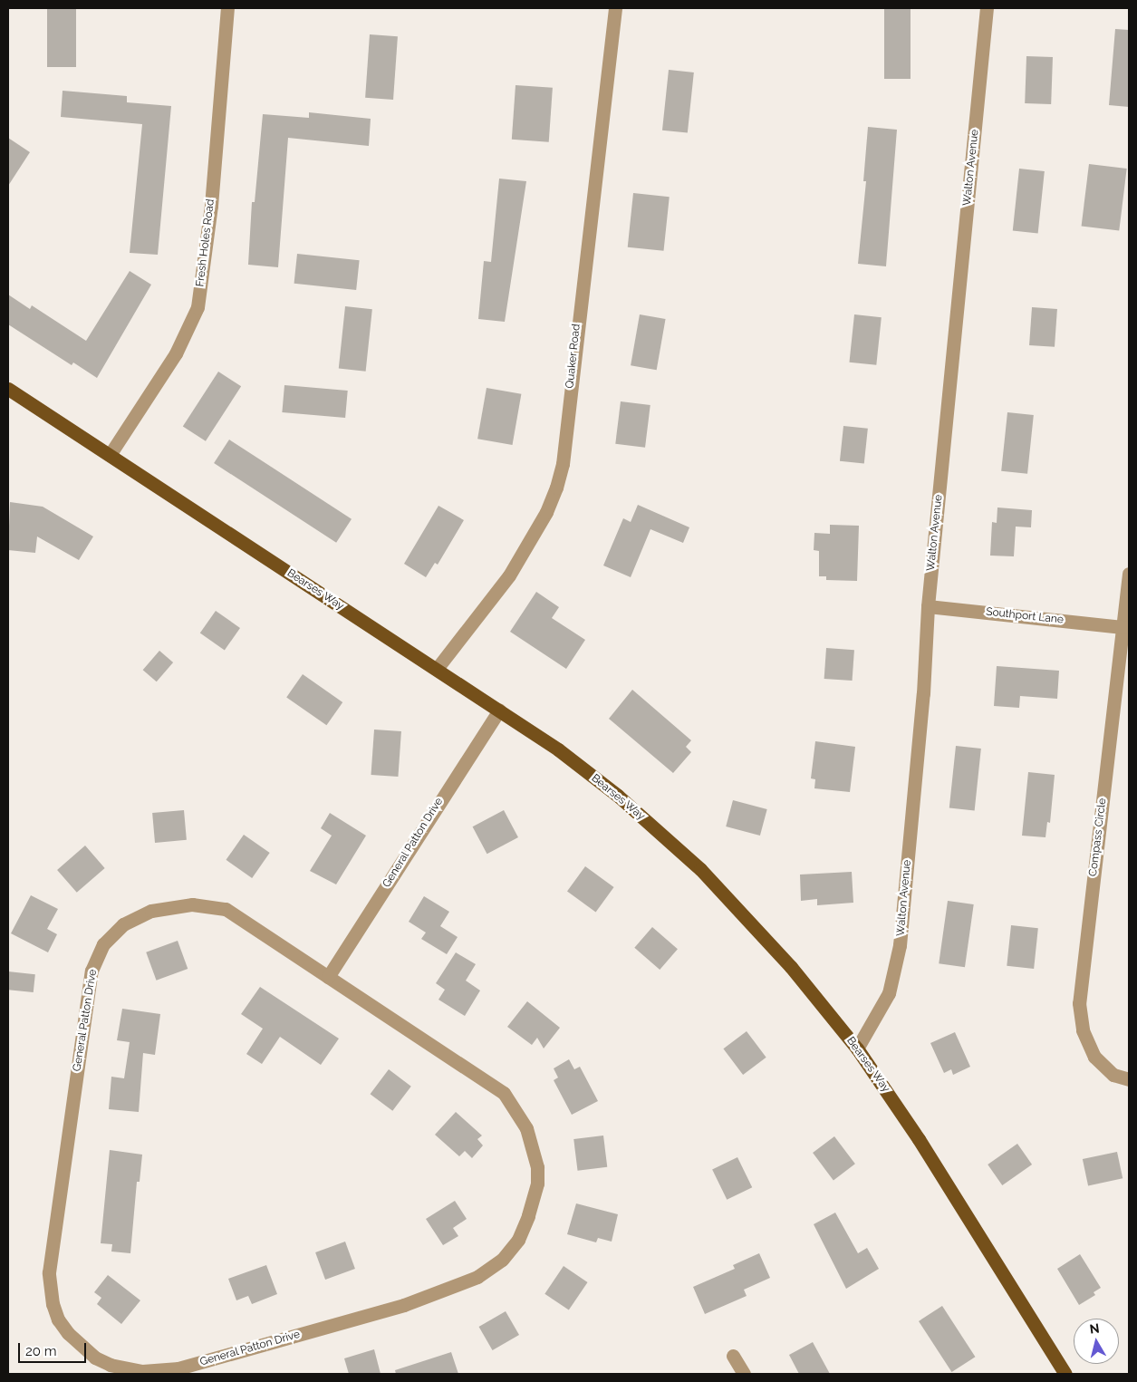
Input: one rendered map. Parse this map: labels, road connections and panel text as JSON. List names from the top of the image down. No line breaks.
{"streets":{"main road":["Bearses Way"],"street":["Walton Avenue","Fresh Holes Road","Quaker Road","Southport Lane","Compass Circle","General Patton Drive"]},"crossings":[["Walton Avenue","Bearses Way"],["Walton Avenue","Southport Lane"],["Fresh Holes Road","Bearses Way"],["Quaker Road","Bearses Way"],["Bearses Way","General Patton Drive"],["Southport Lane","Compass Circle"]],"scale_bar":"20 m","north":"top"}
